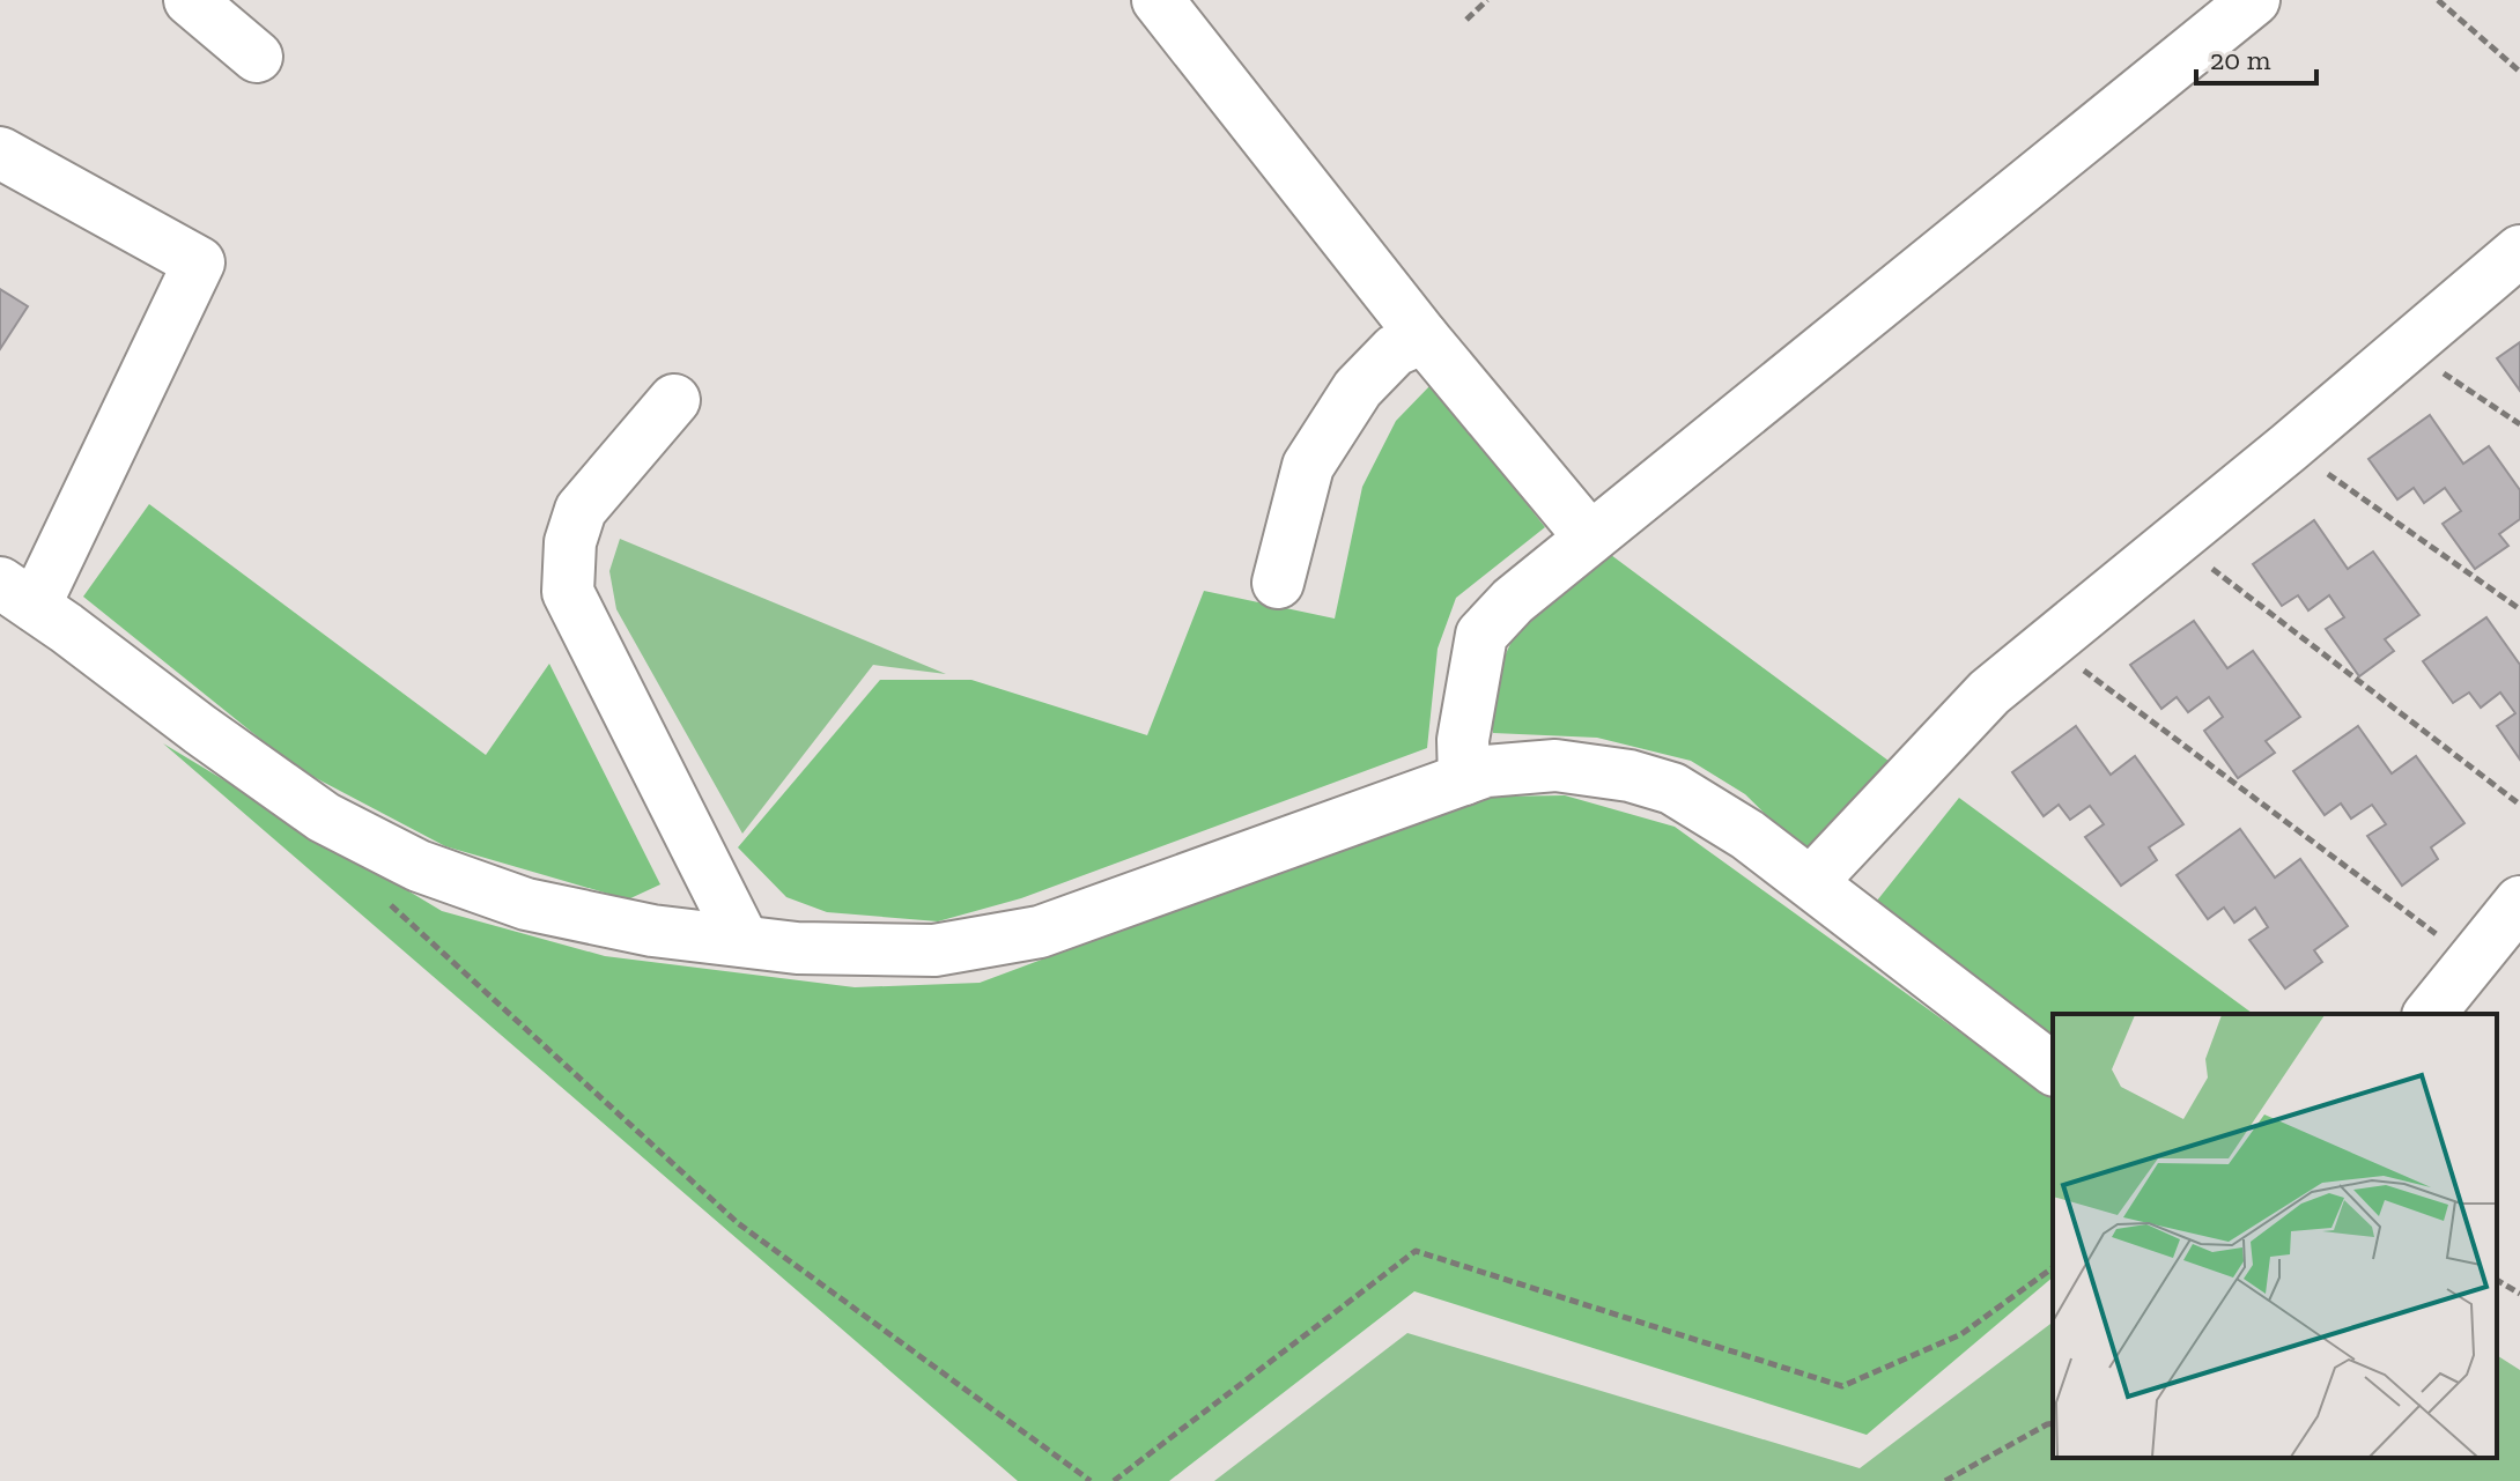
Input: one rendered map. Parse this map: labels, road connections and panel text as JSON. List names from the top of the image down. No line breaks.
{"scale_bar":"20 m"}
